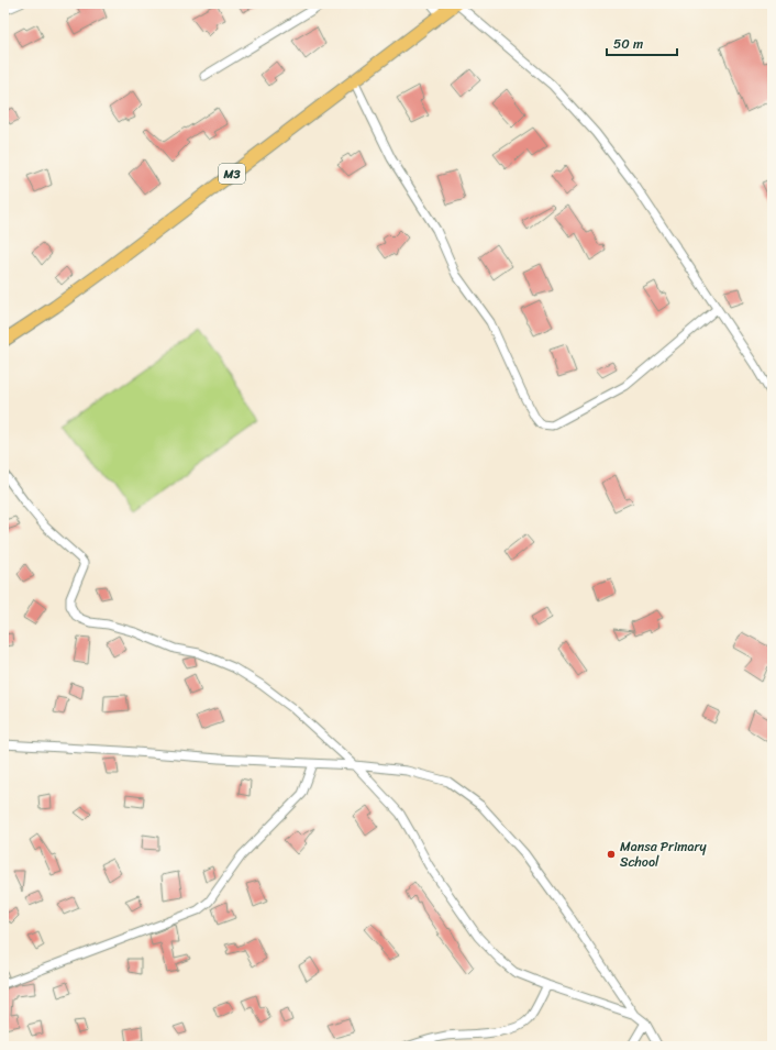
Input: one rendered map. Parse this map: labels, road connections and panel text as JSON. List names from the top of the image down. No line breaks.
{"streets":{"main road":["M3"]},"places":["Mansa Primary School"],"scale_bar":"50 m"}
